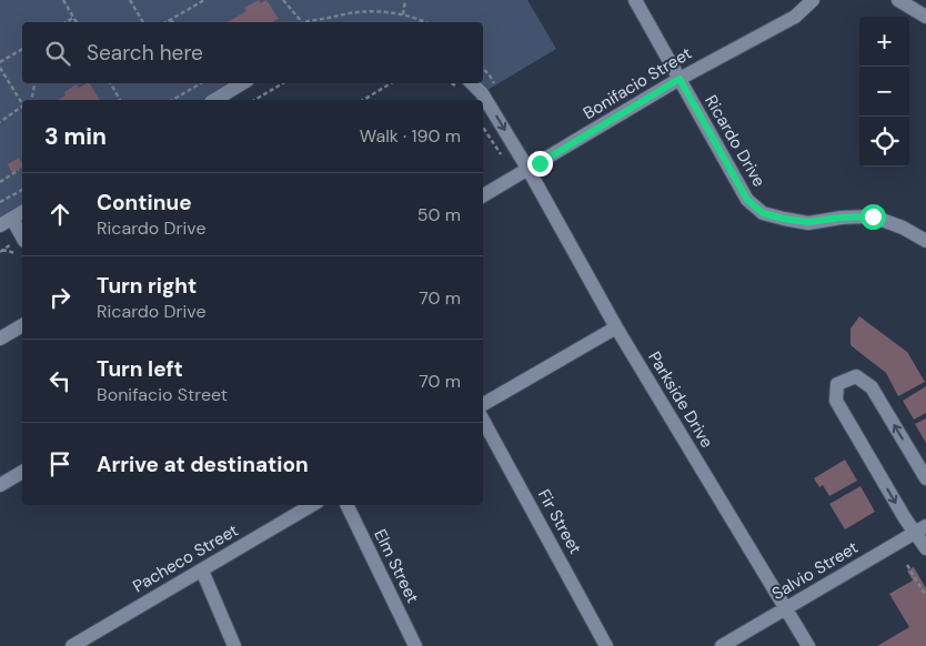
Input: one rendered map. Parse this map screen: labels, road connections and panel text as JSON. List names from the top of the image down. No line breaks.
{"streets":{"street":["Bonifacio Street","Ricardo Drive","Parkside Drive","Fir Street","Pacheco Street","Elm Street","Salvio Street"]},"crossings":[["Bonifacio Street","Ricardo Drive"],["Bonifacio Street","Parkside Drive"],["Parkside Drive","Salvio Street"]],"page":{"map_buttons":["+","−"],"search":"Search here","heading":["3 min","Walk · 190 m"],"list":[["Continue","Ricardo Drive","50 m"],["Turn right","Ricardo Drive","70 m"],["Turn left","Bonifacio Street","70 m"],"Arrive at destination"]}}
